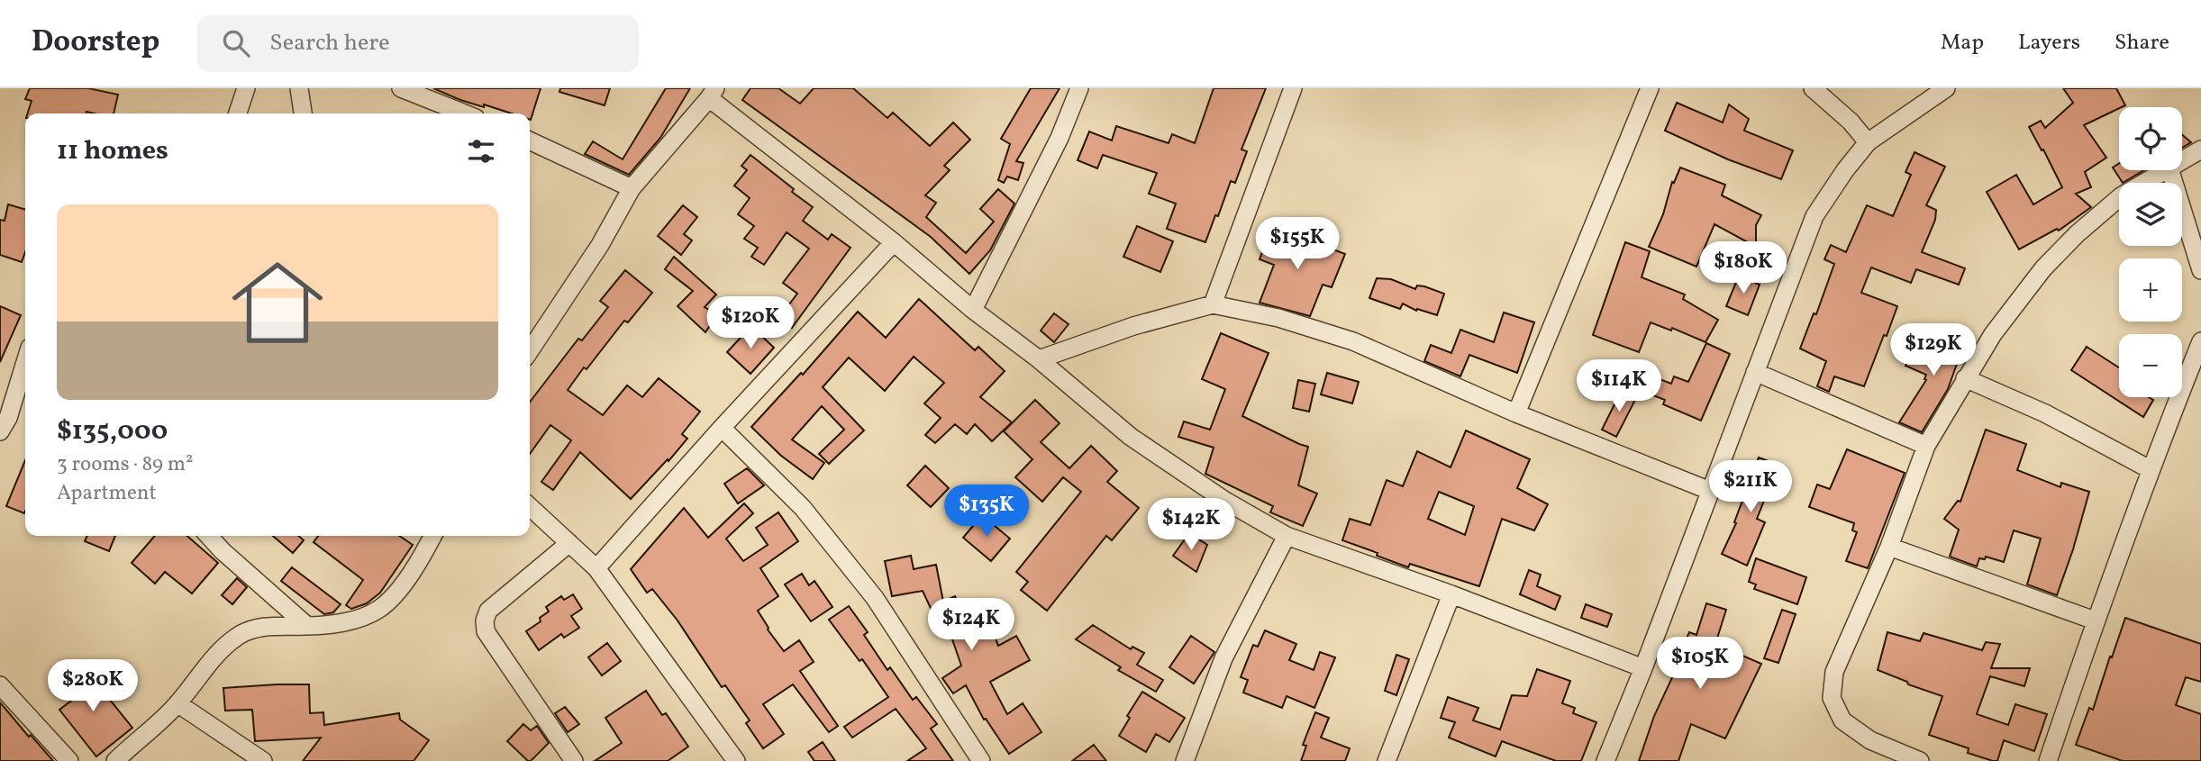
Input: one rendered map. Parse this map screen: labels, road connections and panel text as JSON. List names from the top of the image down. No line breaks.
{"page":{"header":"Doorstep","search":"Search here","nav":["Map","Layers","Share"],"map_buttons":["+","−"],"heading":"11 homes","list":[{"name":"$135,000","note":"3 rooms · 89 m² · Apartment"}],"price":["$155K","$180K","$120K","$129K","$114K","$211K","$135K","$142K","$124K","$105K","$280K"]}}
